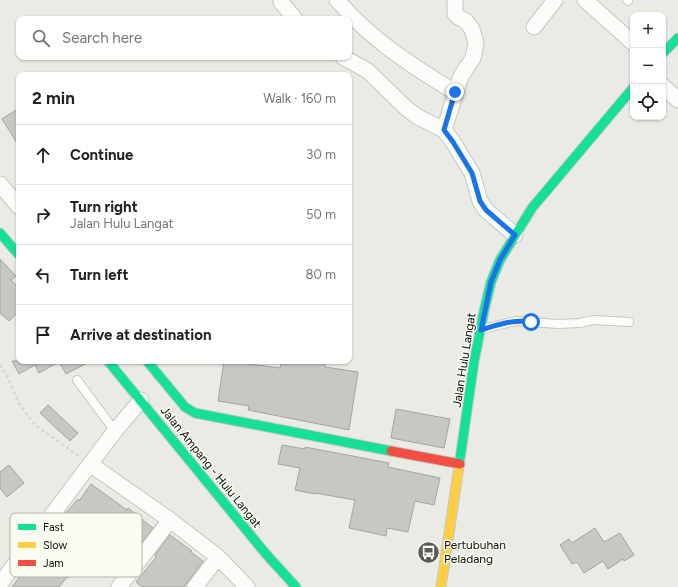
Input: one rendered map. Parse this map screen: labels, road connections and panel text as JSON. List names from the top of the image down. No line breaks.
{"streets":{"street":["Jalan Hulu Langat","Jalan Ampang - Hulu Langat"]},"places":{"bus stop":["Pertubuhan Peladang"]},"legend":["Fast","Slow","Jam"],"page":{"map_buttons":["+","−"],"search":"Search here","heading":["2 min","Walk · 160 m"],"list":[["Continue","30 m"],["Turn right","Jalan Hulu Langat","50 m"],["Turn left","80 m"],"Arrive at destination"]}}
